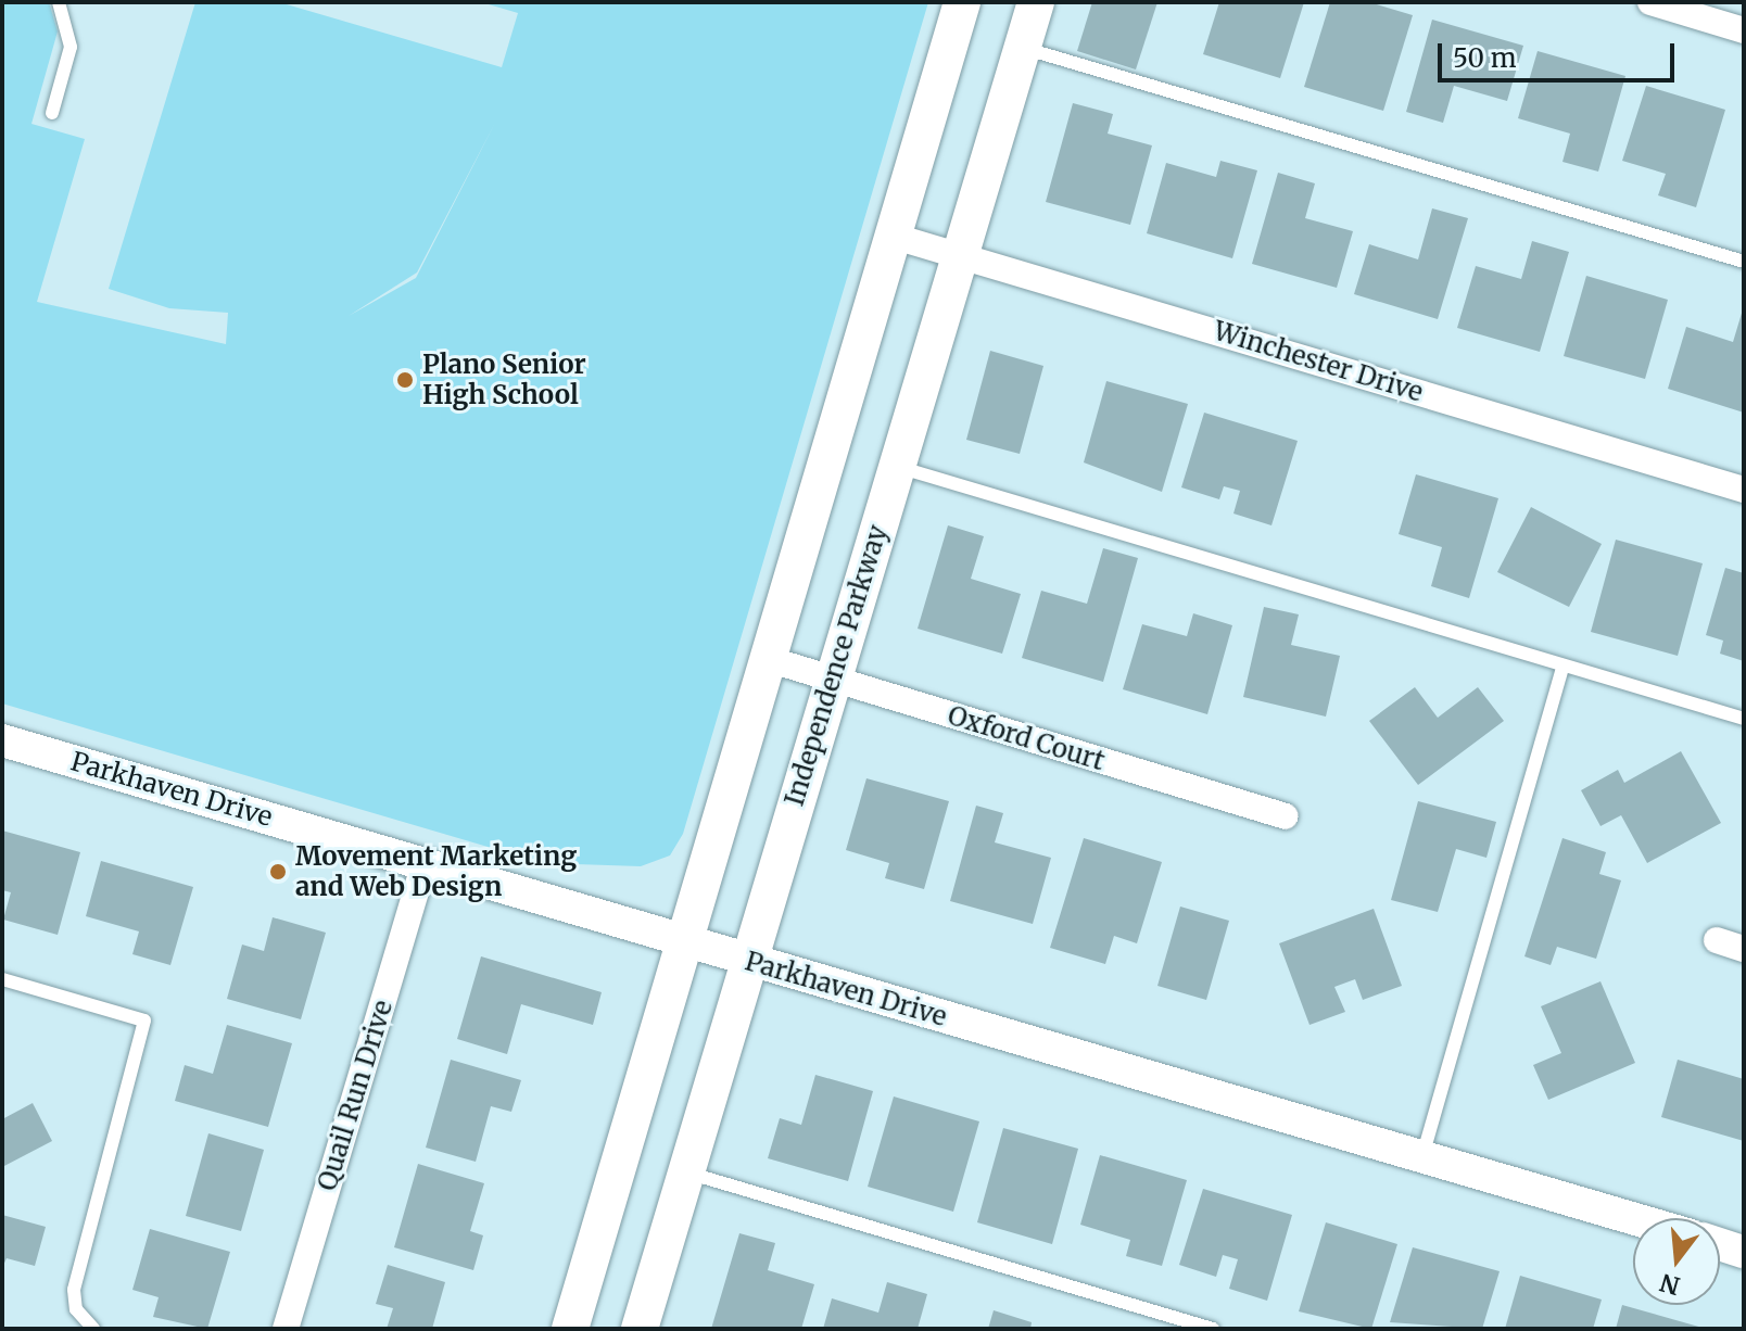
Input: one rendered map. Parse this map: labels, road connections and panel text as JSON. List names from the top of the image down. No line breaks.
{"streets":{"main road":["Independence Parkway"],"street":["Winchester Drive","Oxford Court","Parkhaven Drive","Quail Run Drive"]},"crossings":[["Winchester Drive","Independence Parkway"],["Independence Parkway","Oxford Court"],["Independence Parkway","Parkhaven Drive"],["Parkhaven Drive","Quail Run Drive"]],"places":["Plano Senior High School","Movement Marketing and Web Design"],"scale_bar":"50 m","north":"bottom"}
